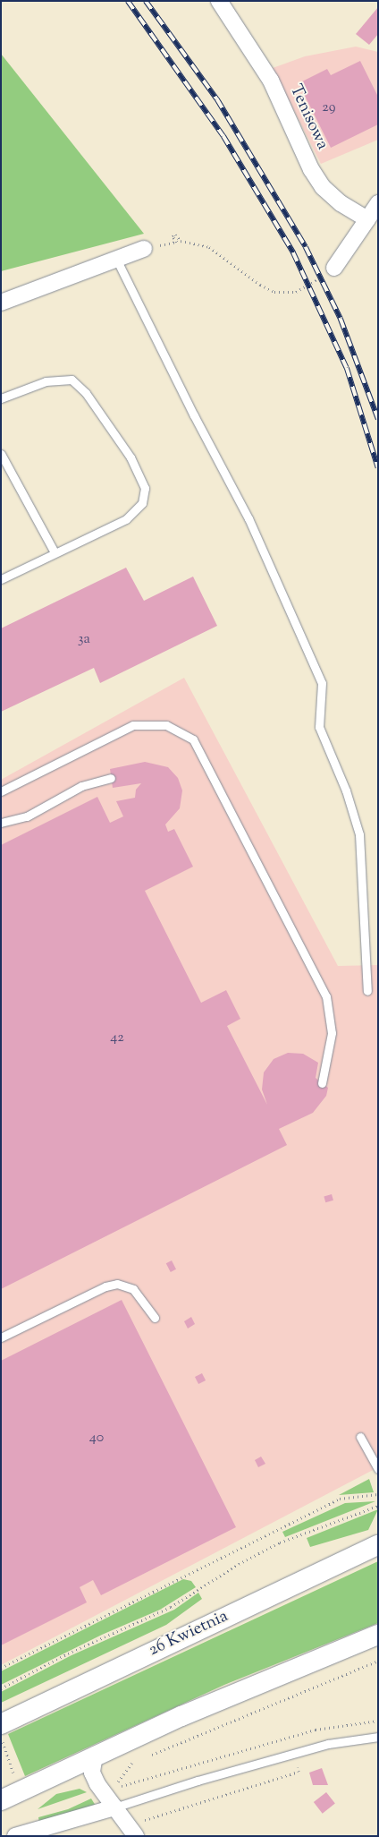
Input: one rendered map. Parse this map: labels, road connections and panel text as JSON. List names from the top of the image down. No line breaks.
{"streets":{"street":["Tenisowa","26 Kwietnia"]},"house_numbers":["29","3a","42","40"]}
